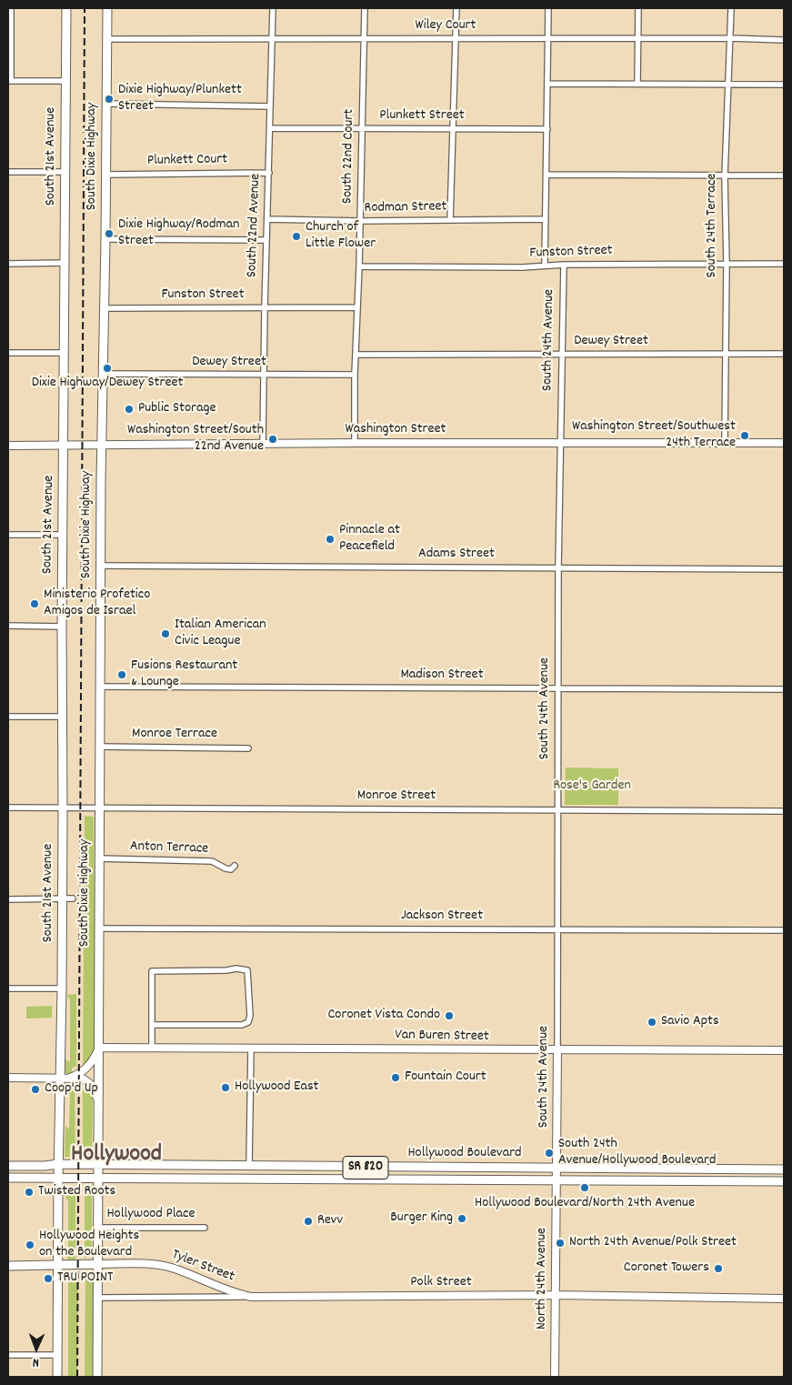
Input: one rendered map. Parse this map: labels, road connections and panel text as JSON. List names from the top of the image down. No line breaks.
{"streets":{"main road":["South 21st Avenue","South Dixie Highway","South 24th Avenue","Washington Street","Van Buren Street","Hollywood Boulevard","SR 820","Tyler Street","North 24th Avenue","Polk Street"],"street":["Wiley Court","Plunkett Street","South 22nd Court","Plunkett Court","Rodman Street","South 22nd Avenue","South 24th Terrace","Funston Street","Dewey Street","Adams Street","Madison Street","Monroe Terrace","Monroe Street","Anton Terrace","Jackson Street","Hollywood Place"]},"crossings":[["Wiley Court","South Dixie Highway"],["Wiley Court","South 22nd Court"],["Wiley Court","South 22nd Avenue"],["Wiley Court","South 24th Terrace"],["Plunkett Street","South 22nd Court"],["Plunkett Street","South 22nd Avenue"],["South 21st Avenue","Washington Street"],["South 21st Avenue","Monroe Street"],["South 21st Avenue","Hollywood Boulevard"],["South 21st Avenue","Tyler Street"],["South Dixie Highway","Plunkett Court"],["South Dixie Highway","Funston Street"],["South Dixie Highway","Dewey Street"],["South Dixie Highway","Washington Street"],["South Dixie Highway","Adams Street"],["South Dixie Highway","Madison Street"],["South Dixie Highway","Monroe Terrace"],["South Dixie Highway","Monroe Street"],["South Dixie Highway","Anton Terrace"],["South Dixie Highway","Jackson Street"],["South Dixie Highway","Van Buren Street"],["South Dixie Highway","Hollywood Boulevard"],["South Dixie Highway","Hollywood Place"],["South Dixie Highway","Tyler Street"],["South Dixie Highway","Polk Street"],["South 22nd Court","Rodman Street"],["South 22nd Court","Funston Street"],["South 22nd Court","Dewey Street"],["South 22nd Court","Washington Street"],["Plunkett Court","South 22nd Avenue"],["Rodman Street","South 22nd Avenue"],["South 22nd Avenue","Funston Street"],["South 22nd Avenue","Dewey Street"],["South 22nd Avenue","Washington Street"],["South 24th Terrace","Funston Street"],["South 24th Terrace","Dewey Street"],["South 24th Terrace","Washington Street"],["Funston Street","South 24th Avenue"],["South 24th Avenue","Dewey Street"],["South 24th Avenue","Washington Street"],["South 24th Avenue","Adams Street"],["South 24th Avenue","Madison Street"],["South 24th Avenue","Monroe Street"],["South 24th Avenue","Jackson Street"],["South 24th Avenue","Van Buren Street"],["South 24th Avenue","Hollywood Boulevard"],["South 24th Avenue","North 24th Avenue"],["Hollywood Boulevard","North 24th Avenue"],["Tyler Street","Polk Street"],["North 24th Avenue","Polk Street"]],"districts":["Hollywood"],"parks":["Rose's Garden"],"places":["Dixie Highway/Plunkett Street","Dixie Highway/Rodman Street","Church of Little Flower","Dixie Highway/Dewey Street","Public Storage","Washington Street/Southwest 24th Terrace","Washington Street/South 22nd Avenue","Pinnacle at Peacefield","Ministerio Profetico Amigos de Israel","Italian American Civic League","Fusions Restaurant & Lounge","Coronet Vista Condo","Savio Apts","Fountain Court","Hollywood East","Coop'd Up","South 24th Avenue/Hollywood Boulevard","Hollywood Boulevard/North 24th Avenue","Twisted Roots","Burger King","Revv","North 24th Avenue/Polk Street","Hollywood Heights on the Boulevard","Coronet Towers","TRU POINT"],"north":"bottom"}
